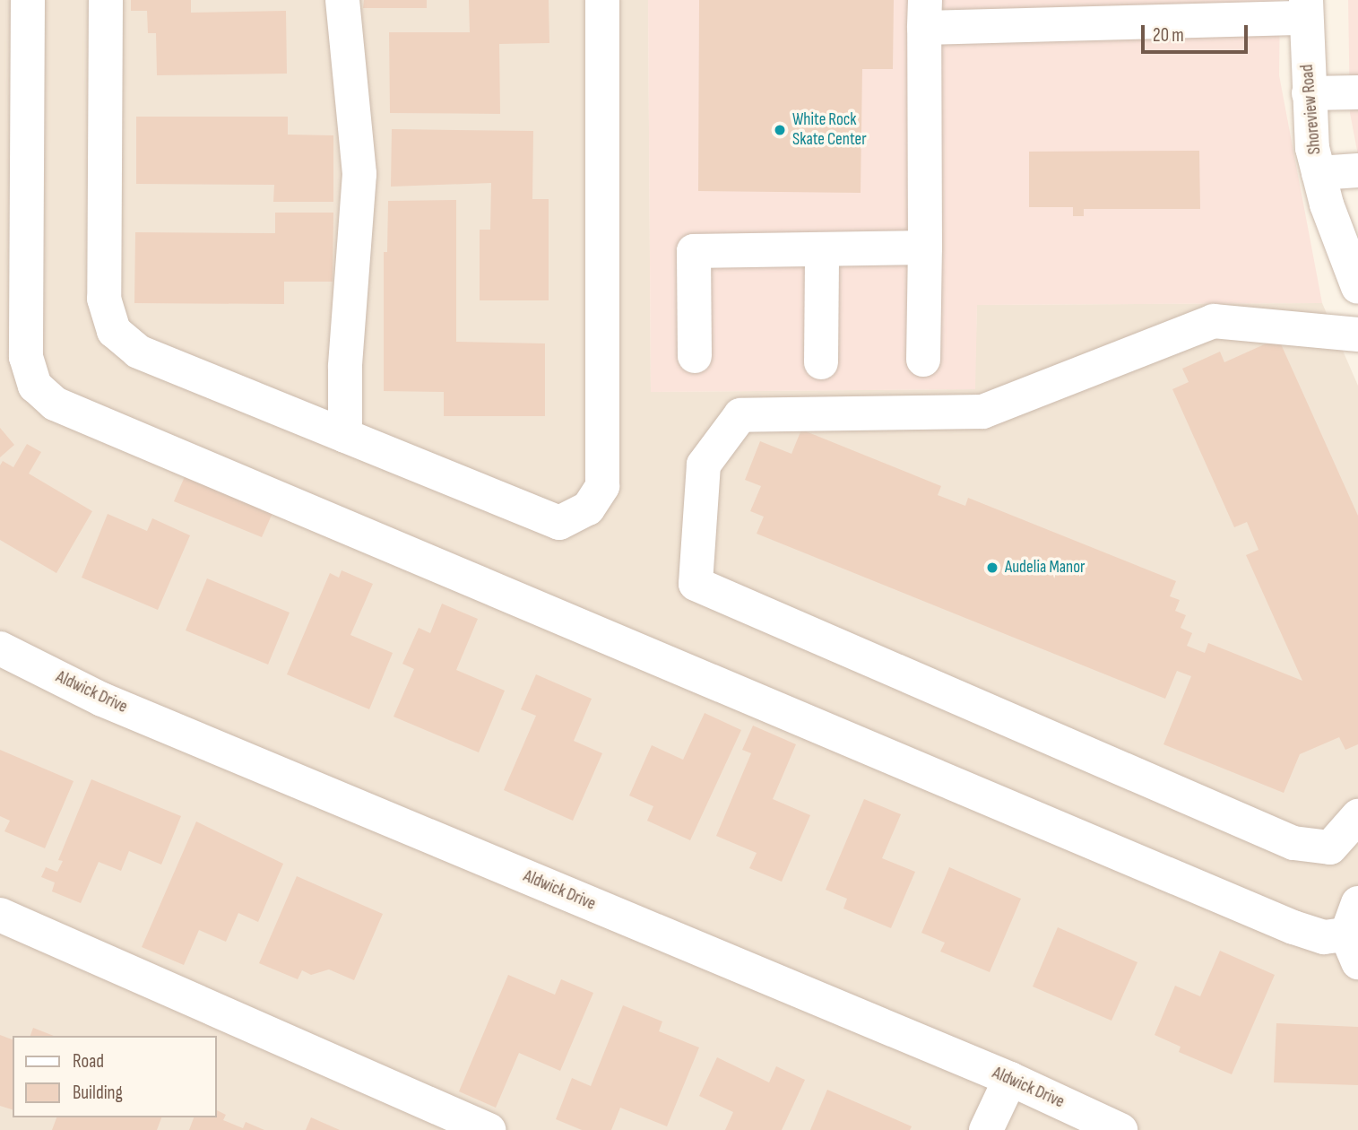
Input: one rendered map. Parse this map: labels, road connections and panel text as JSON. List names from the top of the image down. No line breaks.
{"streets":{"street":["Shoreview Road","Aldwick Drive"]},"places":["White Rock Skate Center","Audelia Manor"],"legend":["Road","Building"],"scale_bar":"20 m"}
